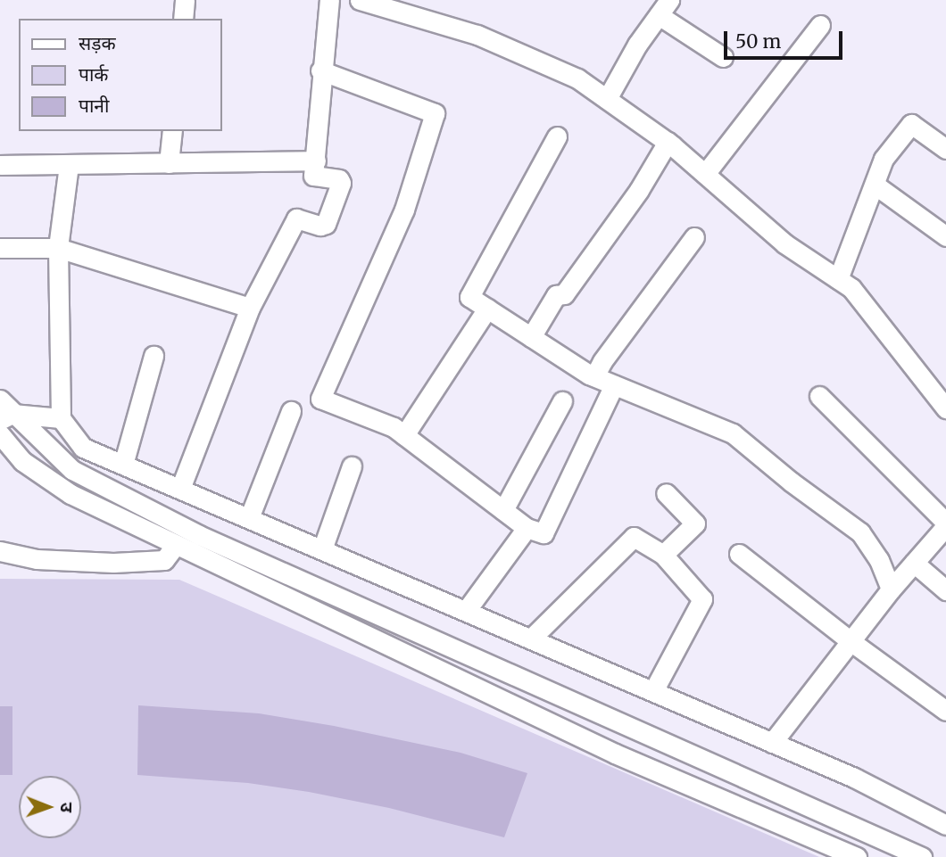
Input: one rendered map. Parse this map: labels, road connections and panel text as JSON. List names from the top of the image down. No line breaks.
{"legend":["सड़क","पार्क","पानी"],"scale_bar":"50 m","north":"right"}
